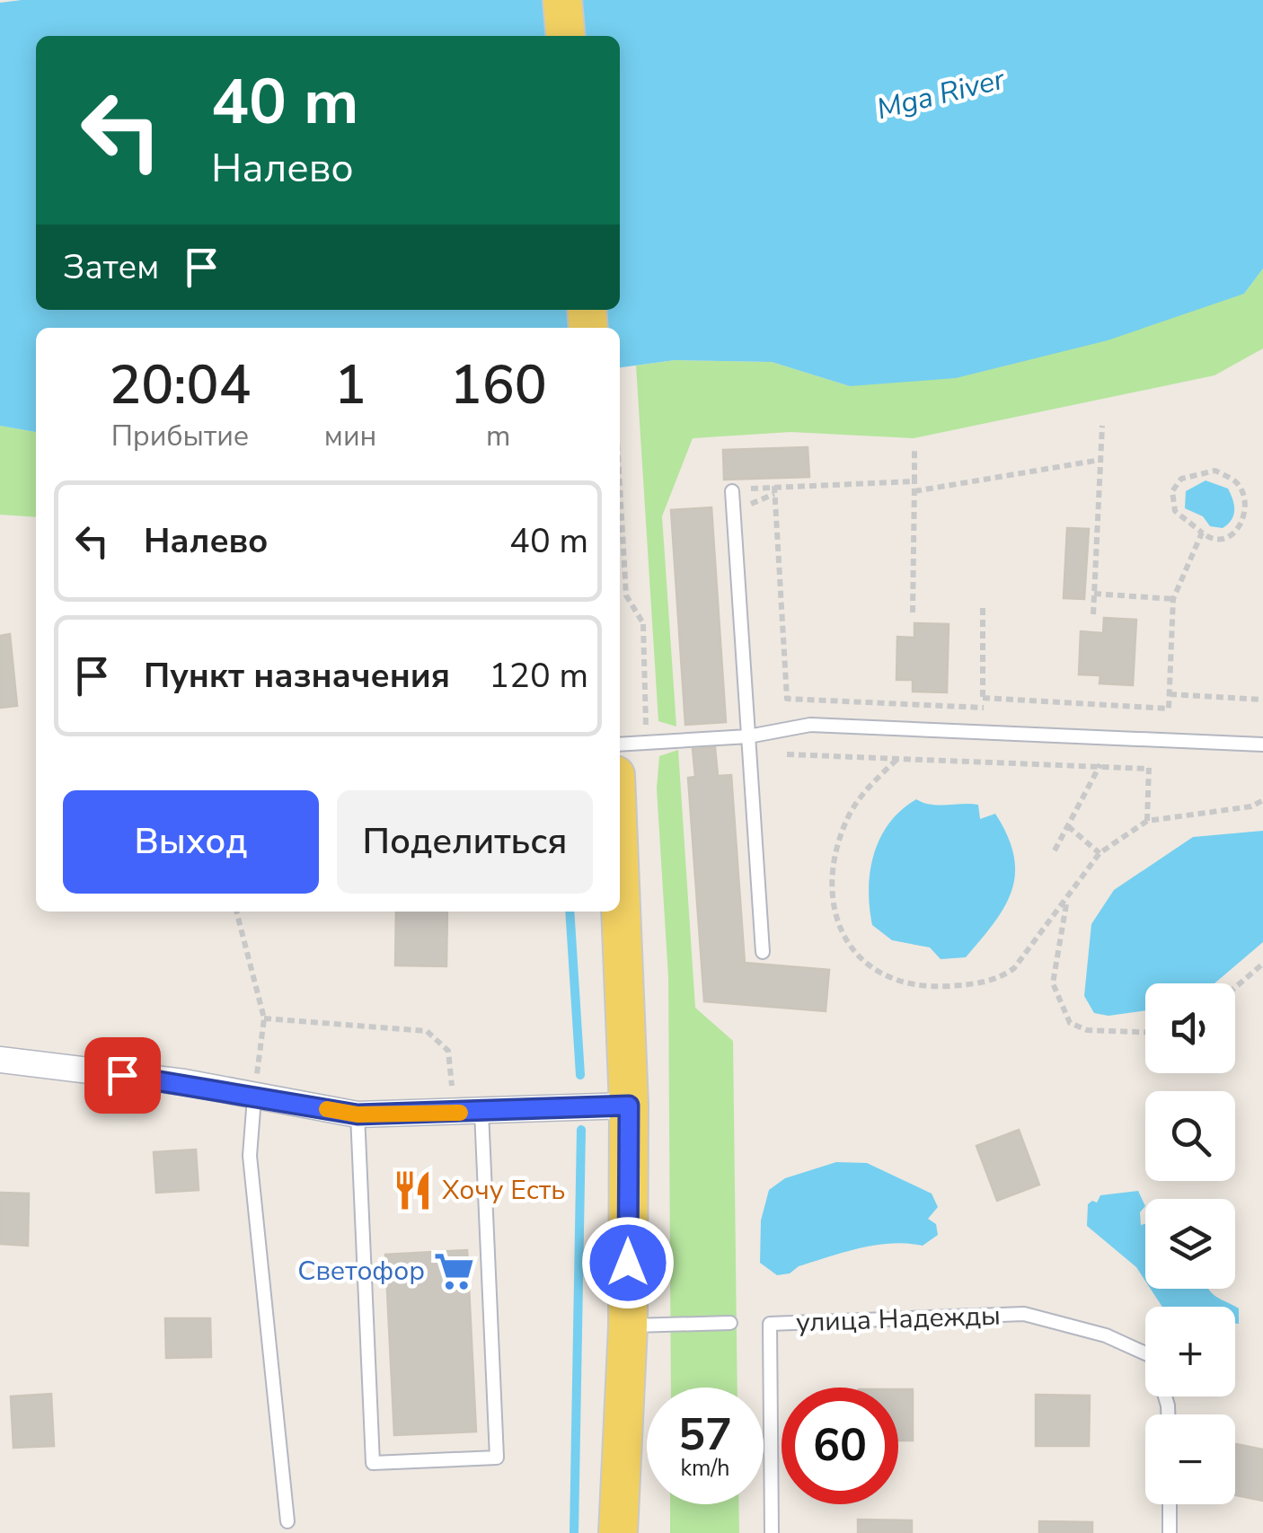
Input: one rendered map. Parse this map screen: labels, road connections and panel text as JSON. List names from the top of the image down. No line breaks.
{"streets":{"lane":["улица Надежды"]},"water":["Mga River"],"places":{"restaurant":["Хочу Есть"],"supermarket":["Светофор"]},"page":{"turn":["40 m","Налево"],"then":"Затем","eta":["20:04","Прибытие","1","мин","160","m"],"list":[{"name":"Налево","value":"40 m"},{"name":"Пункт назначения","value":"120 m"}],"buttons":["Выход","Поделиться"],"map_buttons":["+","−"],"speed":"57 km/h","limit":"60"}}
